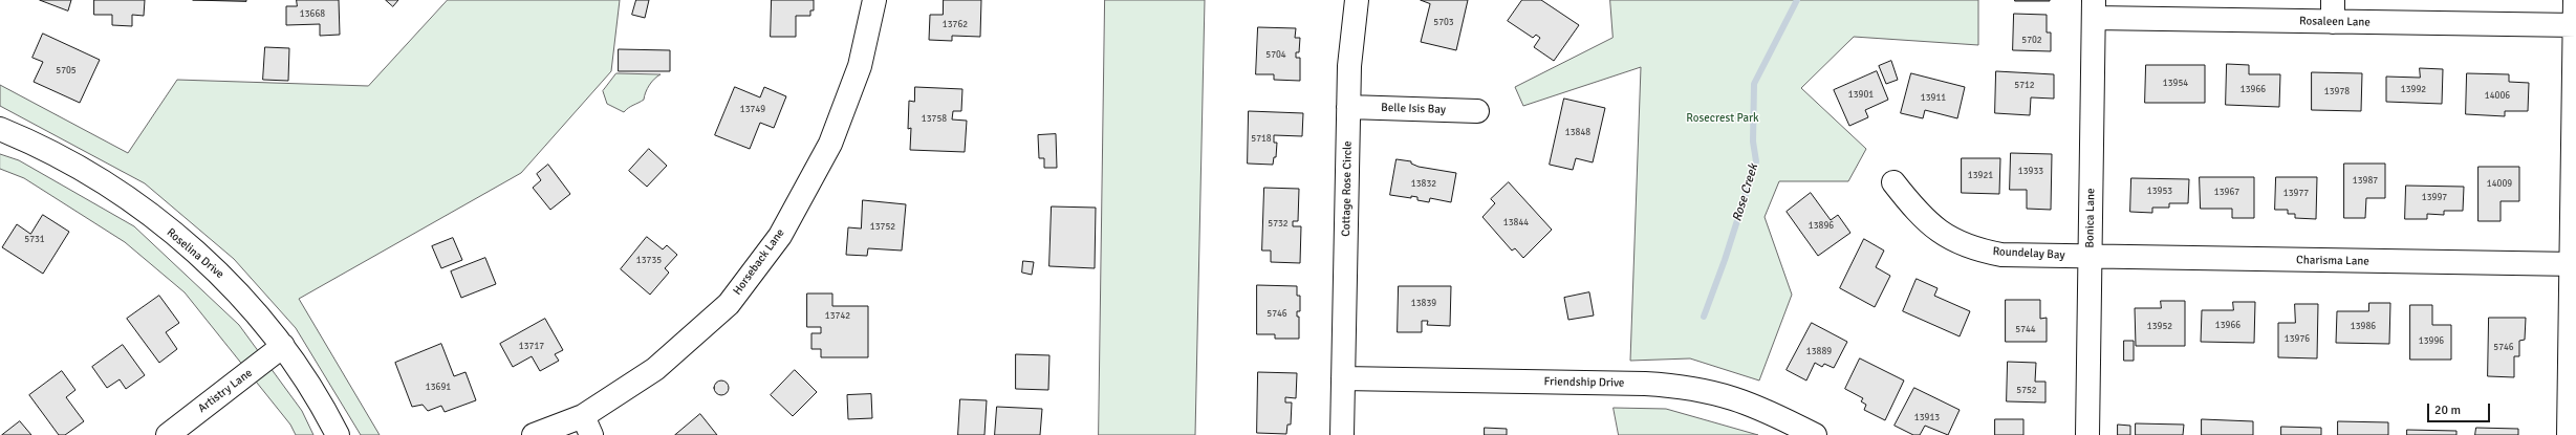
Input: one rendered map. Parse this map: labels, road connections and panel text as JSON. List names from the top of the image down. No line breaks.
{"streets":{"street":["Rosaleen Lane","Belle Isis Bay","Cottage Rose Circle","Bonica Lane","Roselina Drive","Roundelay Bay","Charisma Lane","Horseback Lane","Friendship Drive","Artistry Lane"]},"crossings":[["Rosaleen Lane","Bonica Lane"],["Belle Isis Bay","Cottage Rose Circle"],["Cottage Rose Circle","Friendship Drive"],["Bonica Lane","Roundelay Bay"],["Bonica Lane","Charisma Lane"],["Roselina Drive","Artistry Lane"],["Roundelay Bay","Charisma Lane"]],"water":["Rose Creek"],"parks":["Rosecrest Park"],"house_numbers":["13668","5703","13762","5702","5704","5705","13954","5712","13966","13992","13978","13901","14006","13911","13749","13758","13848","5718","13933","13921","13987","13832","14009","13953","13967","13977","13997","13844","5732","13896","13752","5731","13735","13839","5746","13742","13966","13952","13986","5744","13976","13996","13717","5746","13889","13691","5752","13913"],"scale_bar":"20 m"}
